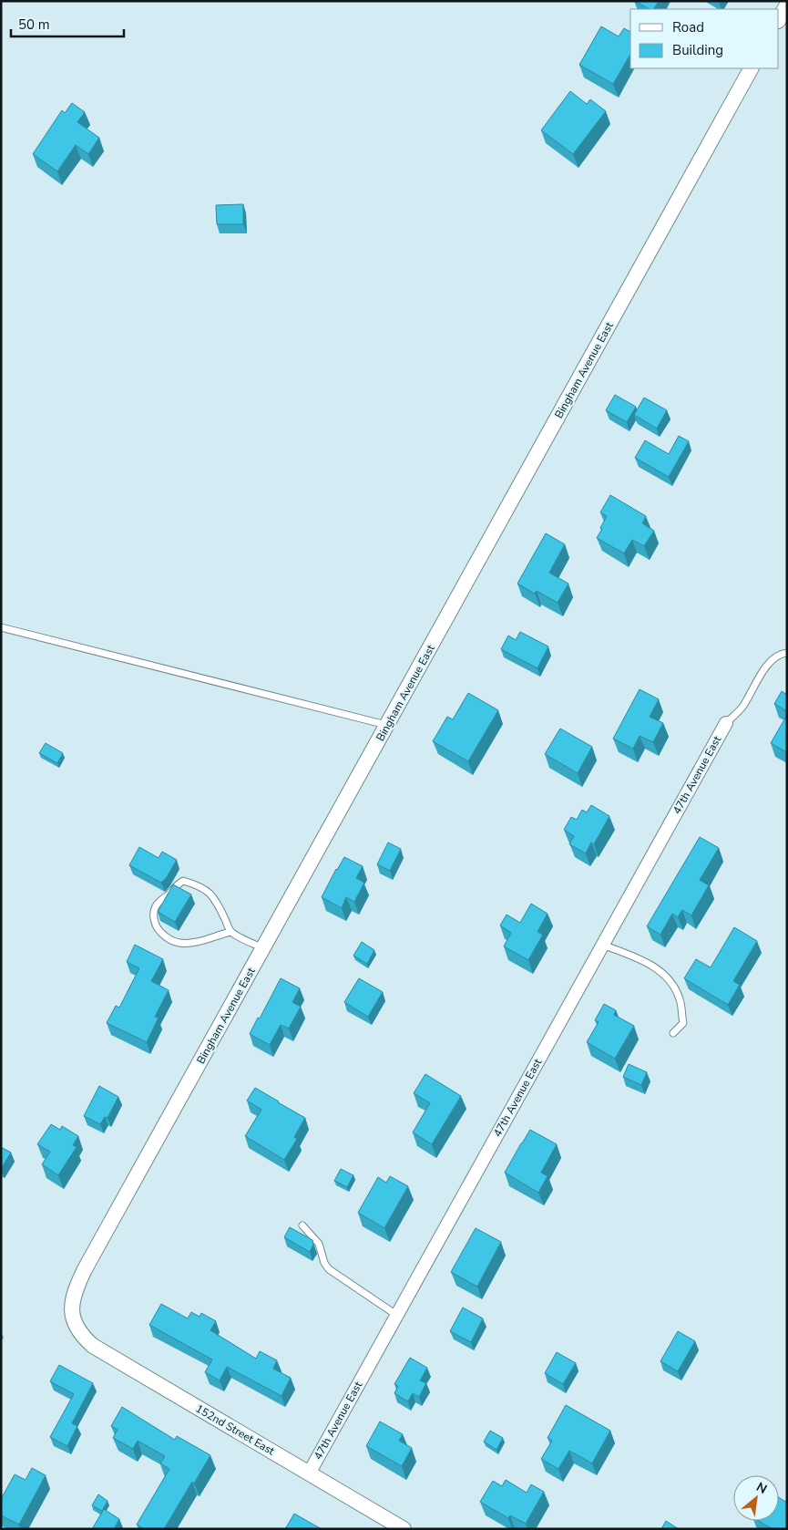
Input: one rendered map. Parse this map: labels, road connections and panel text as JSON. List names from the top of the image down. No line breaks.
{"streets":{"street":["Bingham Avenue East","47th Avenue East","152nd Street East"]},"crossings":[["Bingham Avenue East","152nd Street East"],["47th Avenue East","152nd Street East"]],"legend":["Road","Building"],"scale_bar":"50 m","north":"top right"}
